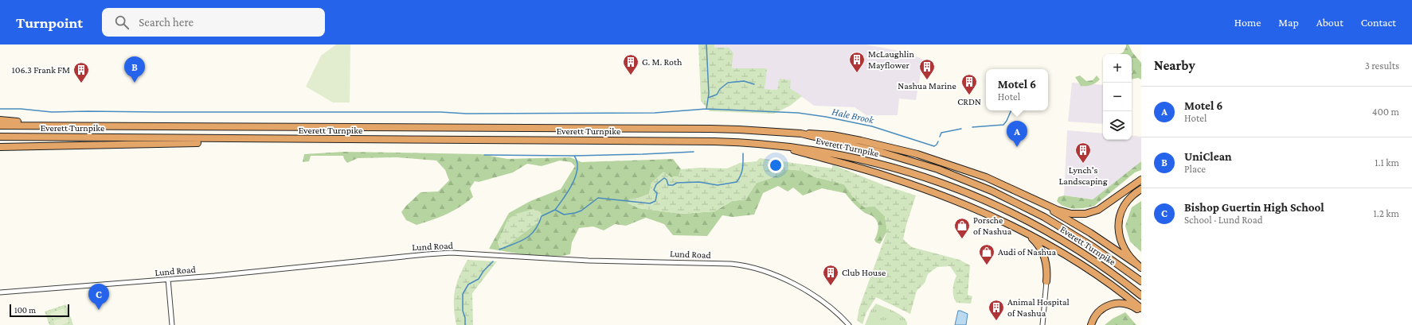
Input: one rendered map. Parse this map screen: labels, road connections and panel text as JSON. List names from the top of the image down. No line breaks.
{"streets":{"highway":["Everett Turnpike"],"street":["Lund Road"]},"water":["Hale Brook"],"places":{"building":["McLaughlin Mayflower","G. M. Roth","Nashua Marine","106.3 Frank FM","CRDN","Lynch's Landscaping","Club House","Animal Hospital of Nashua"],"shop":["Porsche of Nashua","Audi of Nashua"]},"scale_bar":"100 m","page":{"header":"Turnpoint","search":"Search here","nav":["Home","Map","About","Contact"],"heading":["Nearby","3 results"],"map_buttons":["+","−"],"pins":["B","A","C"],"popup":["Motel 6","Hotel"],"list":[{"mark":"A","name":"Motel 6","note":"Hotel","value":"400 m"},{"mark":"B","name":"UniClean","note":"Place","value":"1.1 km"},{"mark":"C","name":"Bishop Guertin High School","note":"School · Lund Road","value":"1.2 km"}],"scale":"100 m"}}
